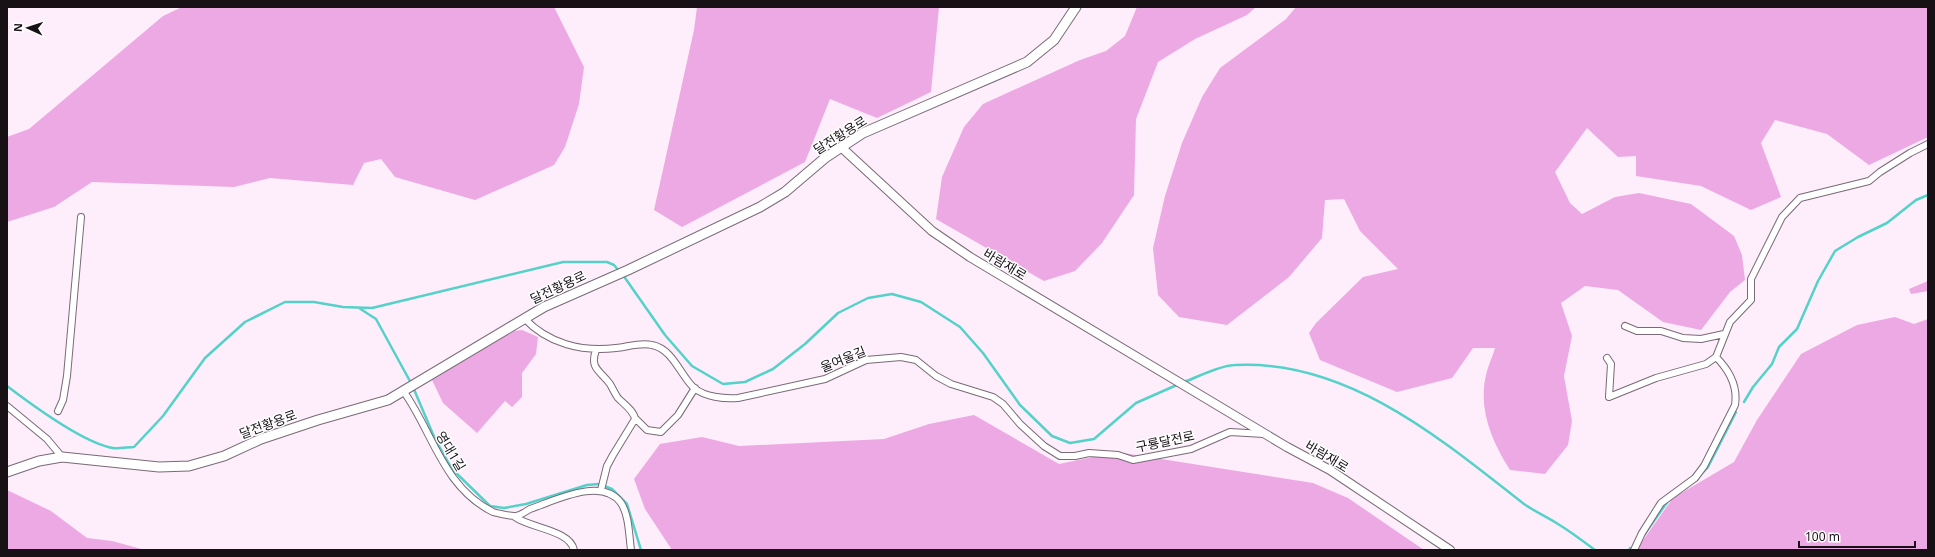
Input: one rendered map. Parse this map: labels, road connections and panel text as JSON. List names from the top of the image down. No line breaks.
{"streets":{"main road":["달전황용로"],"street":["바람재로","울여울길","구룡달전로","영대1길"]},"crossings":[["달전황용로","바람재로"],["달전황용로","울여울길"],["달전황용로","영대1길"],["바람재로","구룡달전로"],["울여울길","구룡달전로"]],"scale_bar":"100 m","north":"left"}
